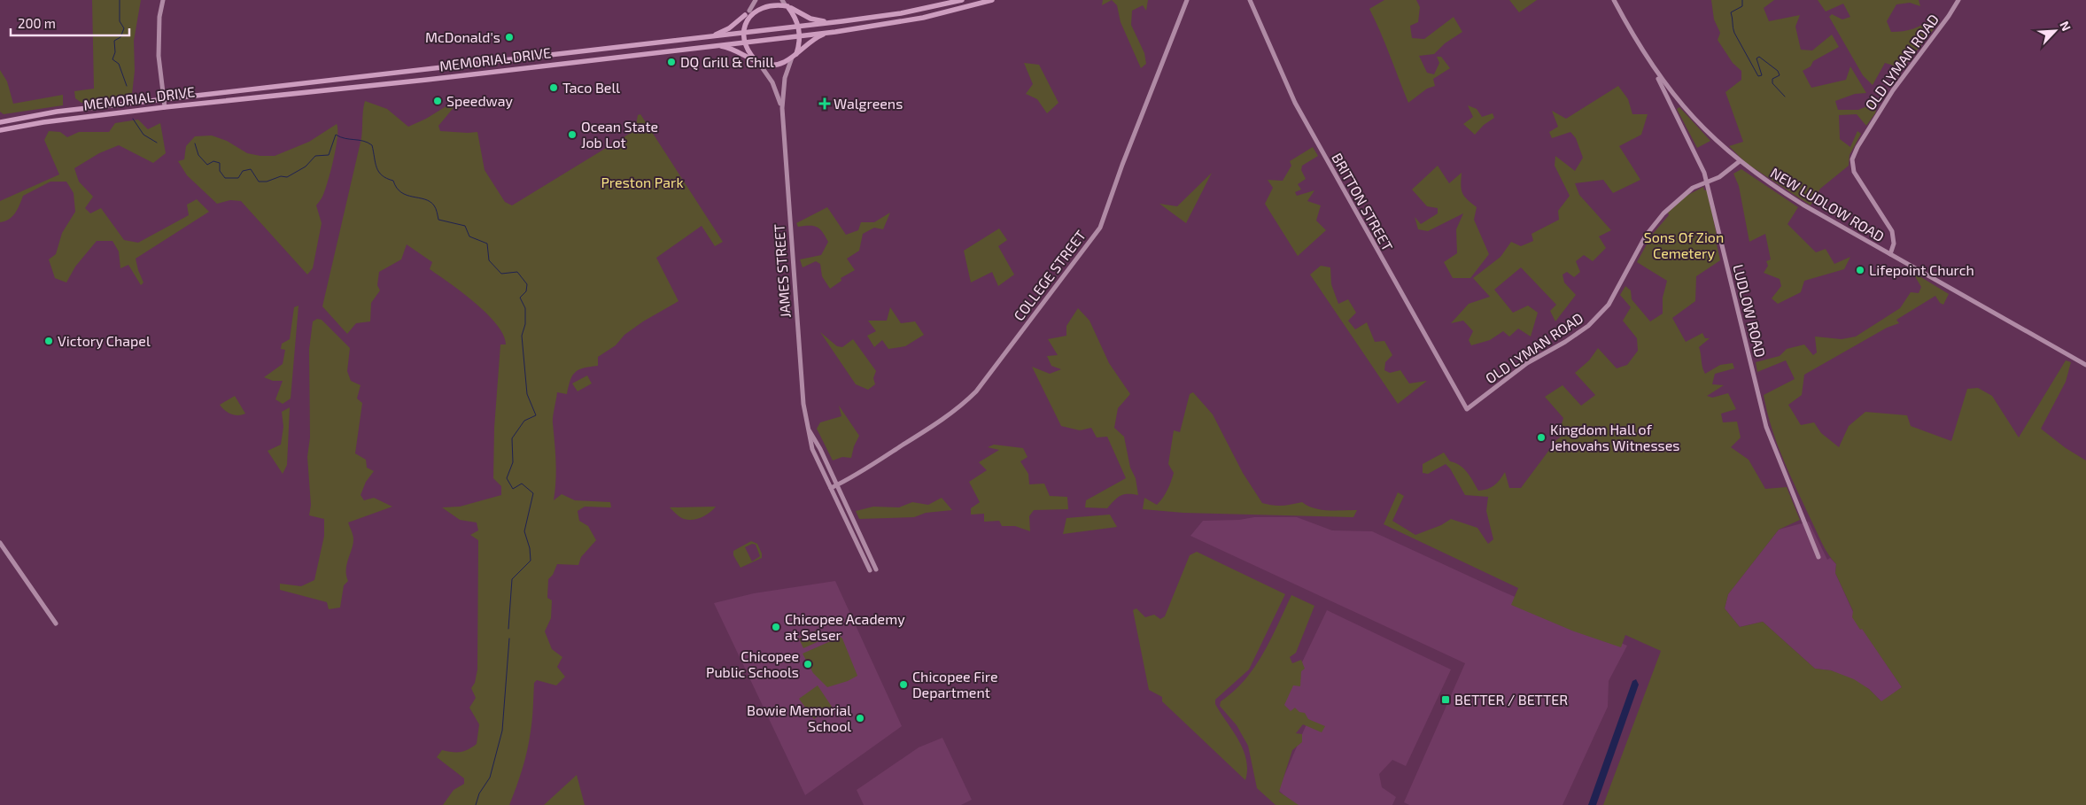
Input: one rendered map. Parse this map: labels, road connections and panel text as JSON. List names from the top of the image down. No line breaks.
{"streets":{"main road":["MEMORIAL DRIVE"],"street":["OLD LYMAN ROAD","BRITTON STREET","NEW LUDLOW ROAD","JAMES STREET","COLLEGE STREET","LUDLOW ROAD"]},"crossings":[["OLD LYMAN ROAD","BRITTON STREET"],["OLD LYMAN ROAD","NEW LUDLOW ROAD"],["OLD LYMAN ROAD","LUDLOW ROAD"],["NEW LUDLOW ROAD","LUDLOW ROAD"],["JAMES STREET","COLLEGE STREET"]],"parks":["Preston Park","Sons Of Zion Cemetery"],"places":{"other":["McDonald's","DQ Grill & Chill","Taco Bell","Speedway","Ocean State Job Lot","Lifepoint Church","Victory Chapel","Kingdom Hall of Jehovahs Witnesses","Chicopee Academy at Selser","Chicopee Public Schools","Chicopee Fire Department","Bowie Memorial School"],"health":["Walgreens"],"transit":["BETTER / BETTER"]},"scale_bar":"200 m","north":"top right"}
